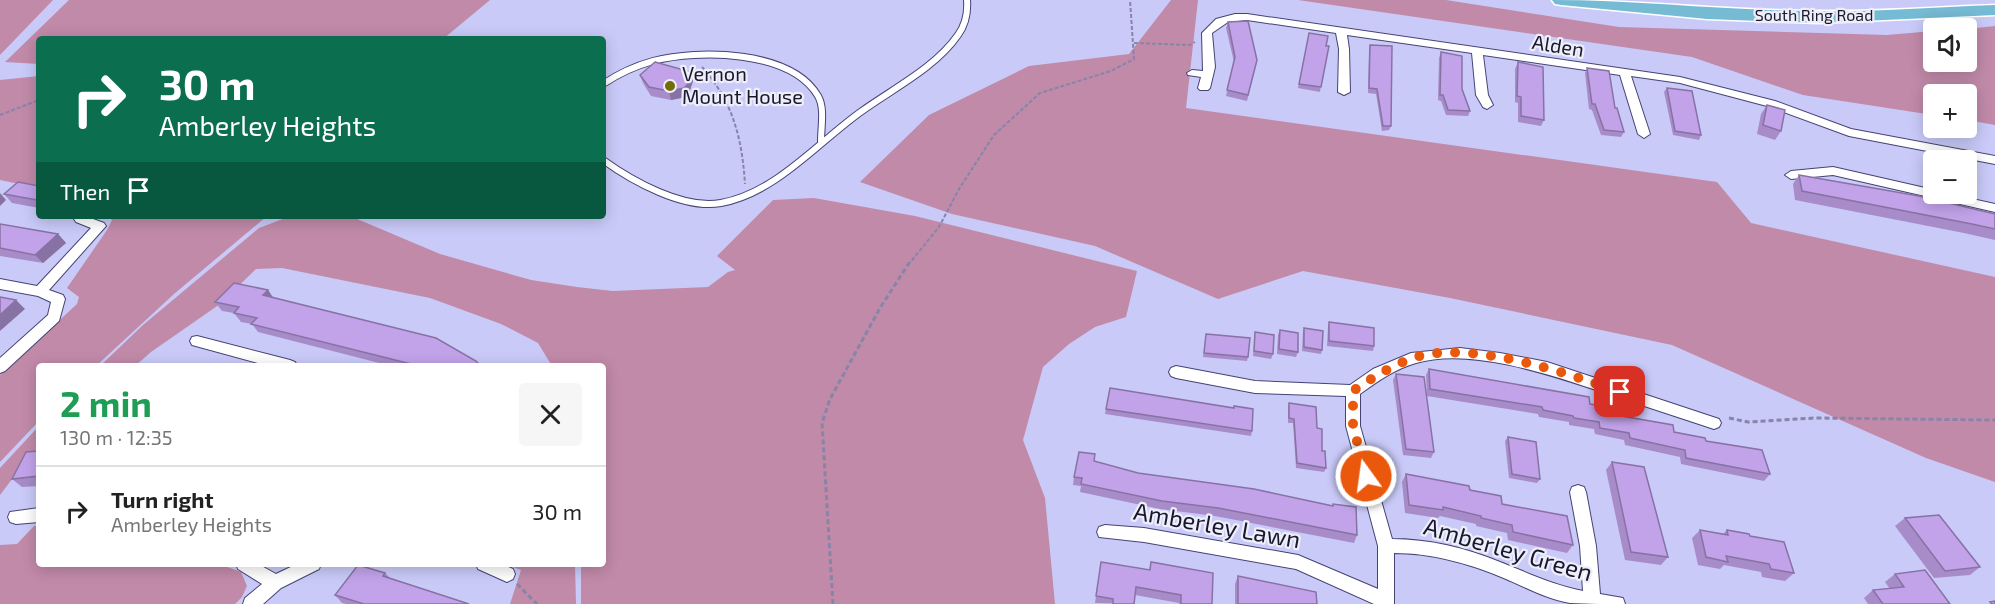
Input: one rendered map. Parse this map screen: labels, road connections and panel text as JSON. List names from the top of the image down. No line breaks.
{"streets":{"highway":["South Ring Road"],"street":["Alden","Amberley Lawn","Amberley Green"]},"places":["Vernon Mount House"],"page":{"map_buttons":["+","−"],"turn":["30 m","Amberley Heights"],"then":"Then","heading":["2 min","130 m · 12:35"],"list":[{"name":"Turn right","note":"Amberley Heights","value":"30 m"}]}}
